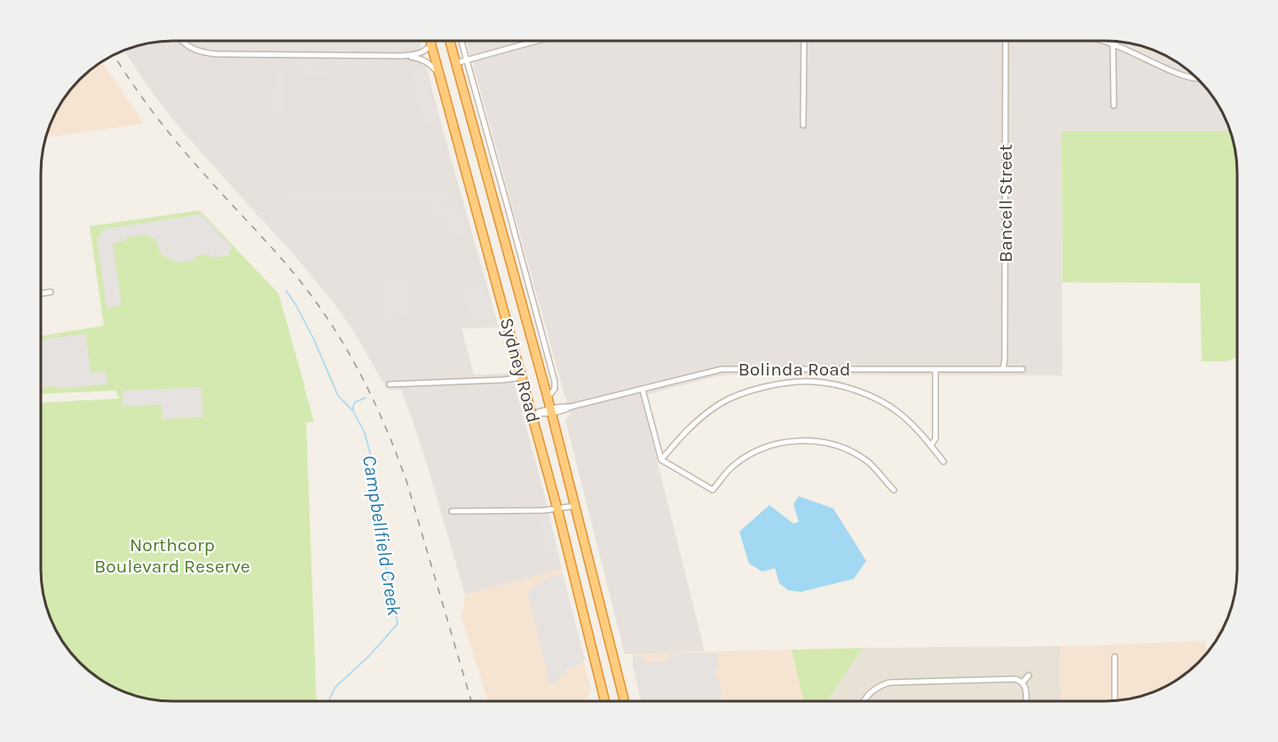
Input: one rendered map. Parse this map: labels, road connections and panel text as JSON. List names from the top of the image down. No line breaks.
{"streets":{"highway":["Sydney Road"],"street":["Bancell Street","Bolinda Road"]},"crossings":[["Bancell Street","Bolinda Road"],["Bolinda Road","Sydney Road"]],"water":["Campbellfield Creek"],"parks":["Northcorp Boulevard Reserve"]}
